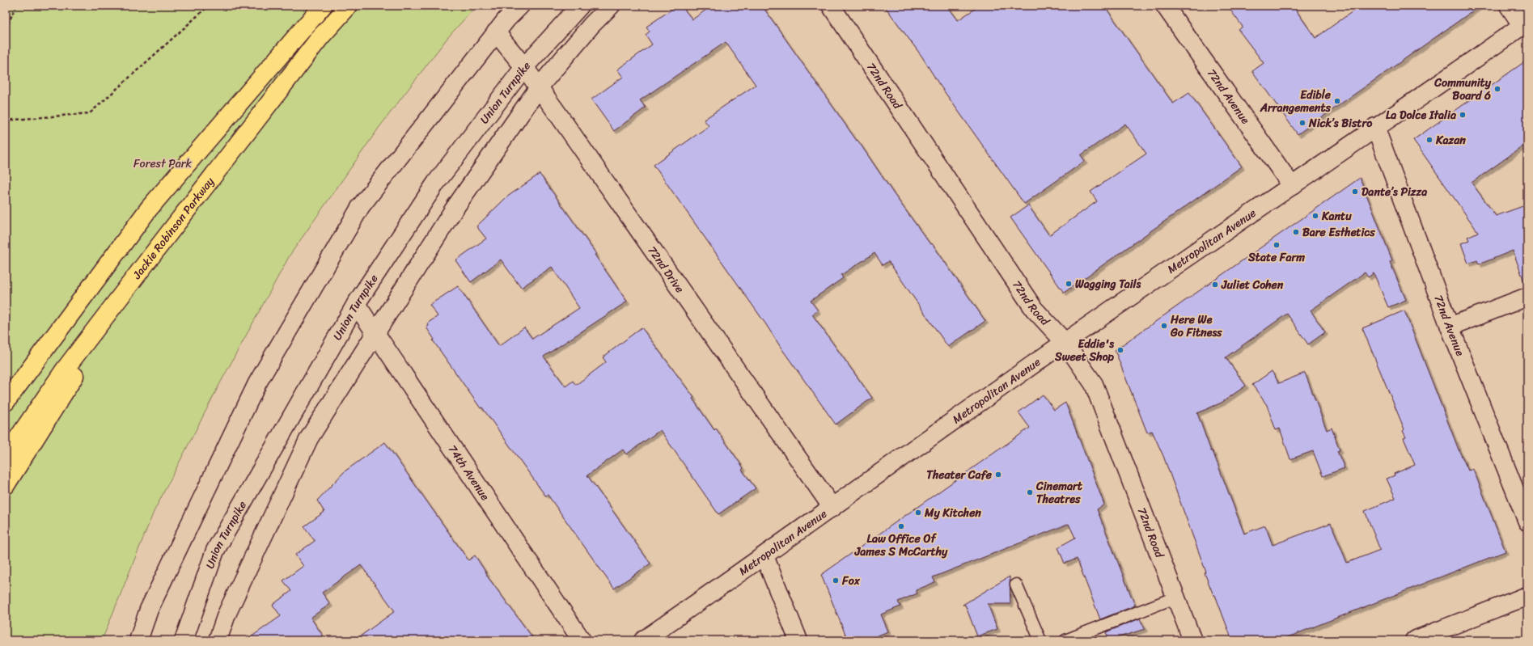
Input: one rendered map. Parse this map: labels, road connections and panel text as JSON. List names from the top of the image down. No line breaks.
{"streets":{"highway":["Jackie Robinson Parkway"],"street":["72nd Road","Union Turnpike","72nd Avenue","Metropolitan Avenue","72nd Drive","74th Avenue"]},"crossings":[["72nd Road","Metropolitan Avenue"],["Union Turnpike","72nd Drive"],["Union Turnpike","74th Avenue"],["72nd Avenue","Metropolitan Avenue"],["Metropolitan Avenue","72nd Drive"]],"parks":["Forest Park"],"places":["Community Board 6","Edible Arrangements","La Dolce Italia","Nick’s Bistro","Kazan","Dante’s Pizza","Kantu","Bare Esthetics","State Farm","Wagging Tails","Juliet Cohen","Here We Go Fitness","Eddie's Sweet Shop","Theater Cafe","Cinemart Theatres","My Kitchen","Law Office Of James S McCarthy","Fox"]}
